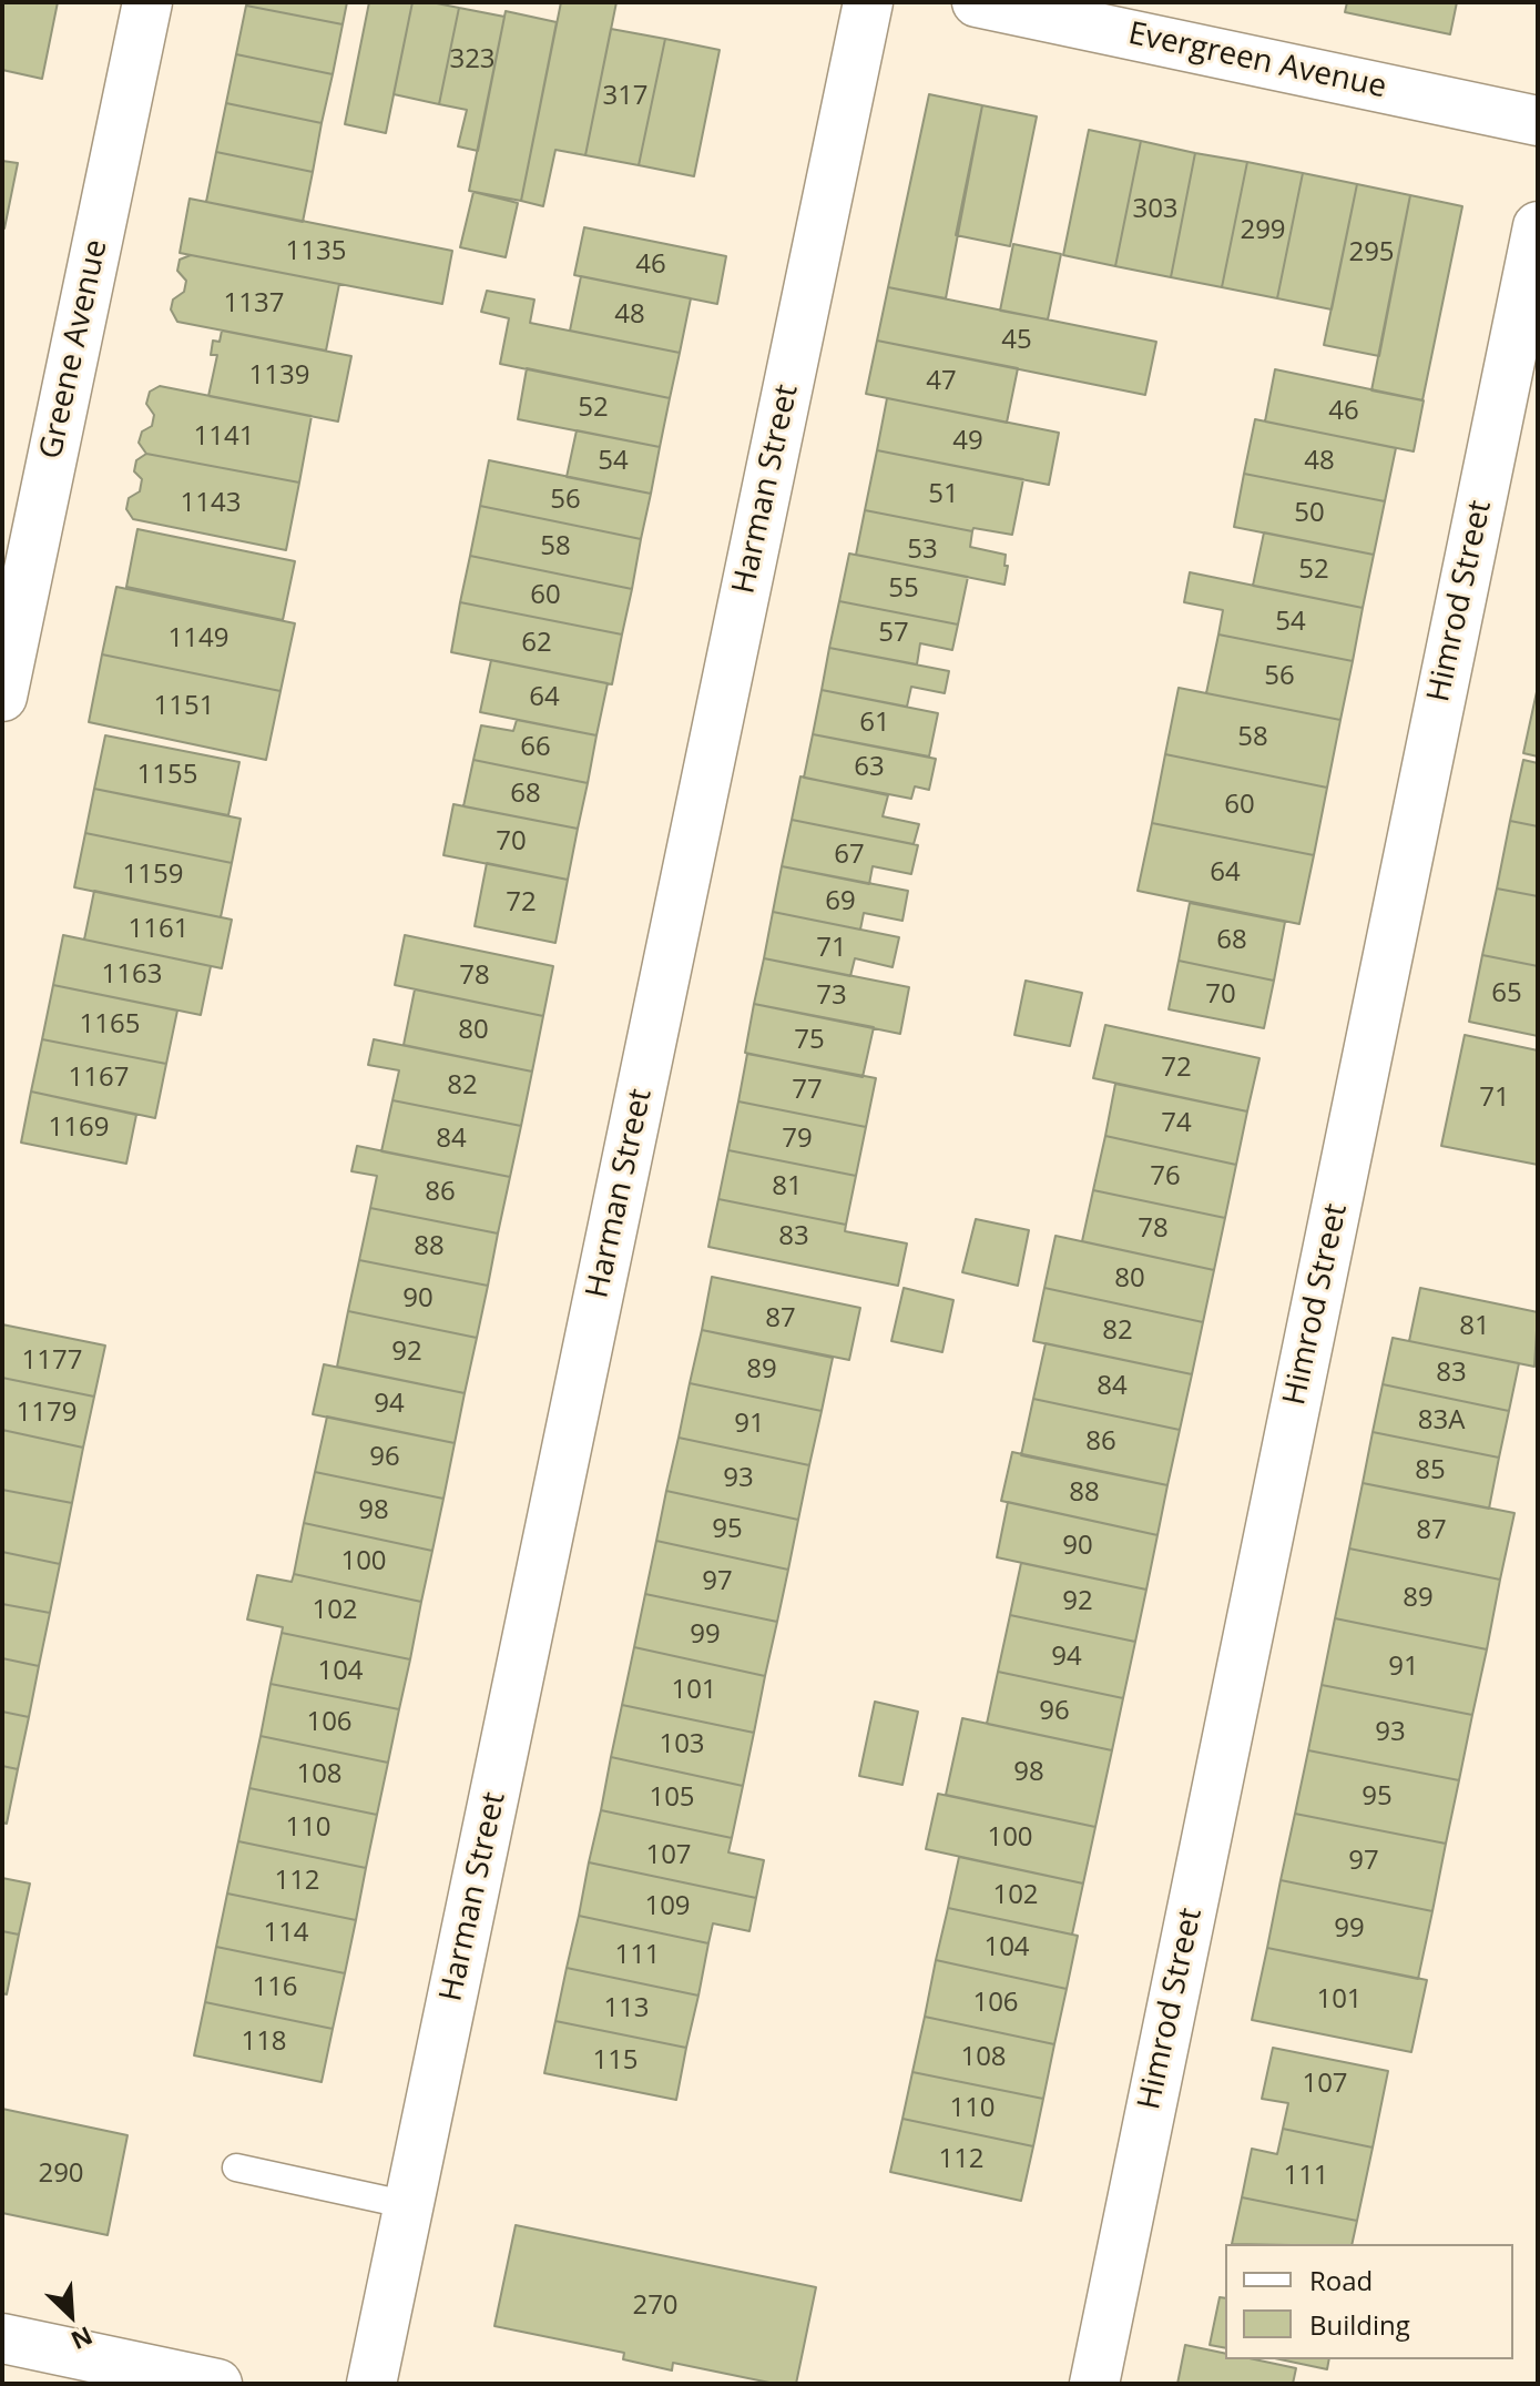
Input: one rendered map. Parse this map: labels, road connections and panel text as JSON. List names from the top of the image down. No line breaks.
{"streets":{"street":["Evergreen Avenue","Greene Avenue","Harman Street","Himrod Street"]},"house_numbers":["323","317","303","299","1135","295","46","1137","48","45","1139","47","52","46","1141","49","54","48","51","56","1143","50","58","53","52","55","60","54","57","1149","62","56","64","1151","61","58","66","63","1155","68","60","70","67","64","1159","69","72","1161","68","71","1163","78","65","70","73","1165","80","75","72","1167","82","77","71","74","1169","84","79","76","81","86","78","83","88","80","90","87","81","82","92","1177","89","83","84","94","1179","83A","91","86","96","85","93","88","98","95","87","90","100","97","89","92","102","99","94","91","104","101","96","106","93","103","98","108","95","105","110","100","107","97","112","102","109","99","114","104","111","116","101","106","113","118","108","115","107","110","112","290","111","270"],"legend":["Road","Building"],"north":"bottom right"}
